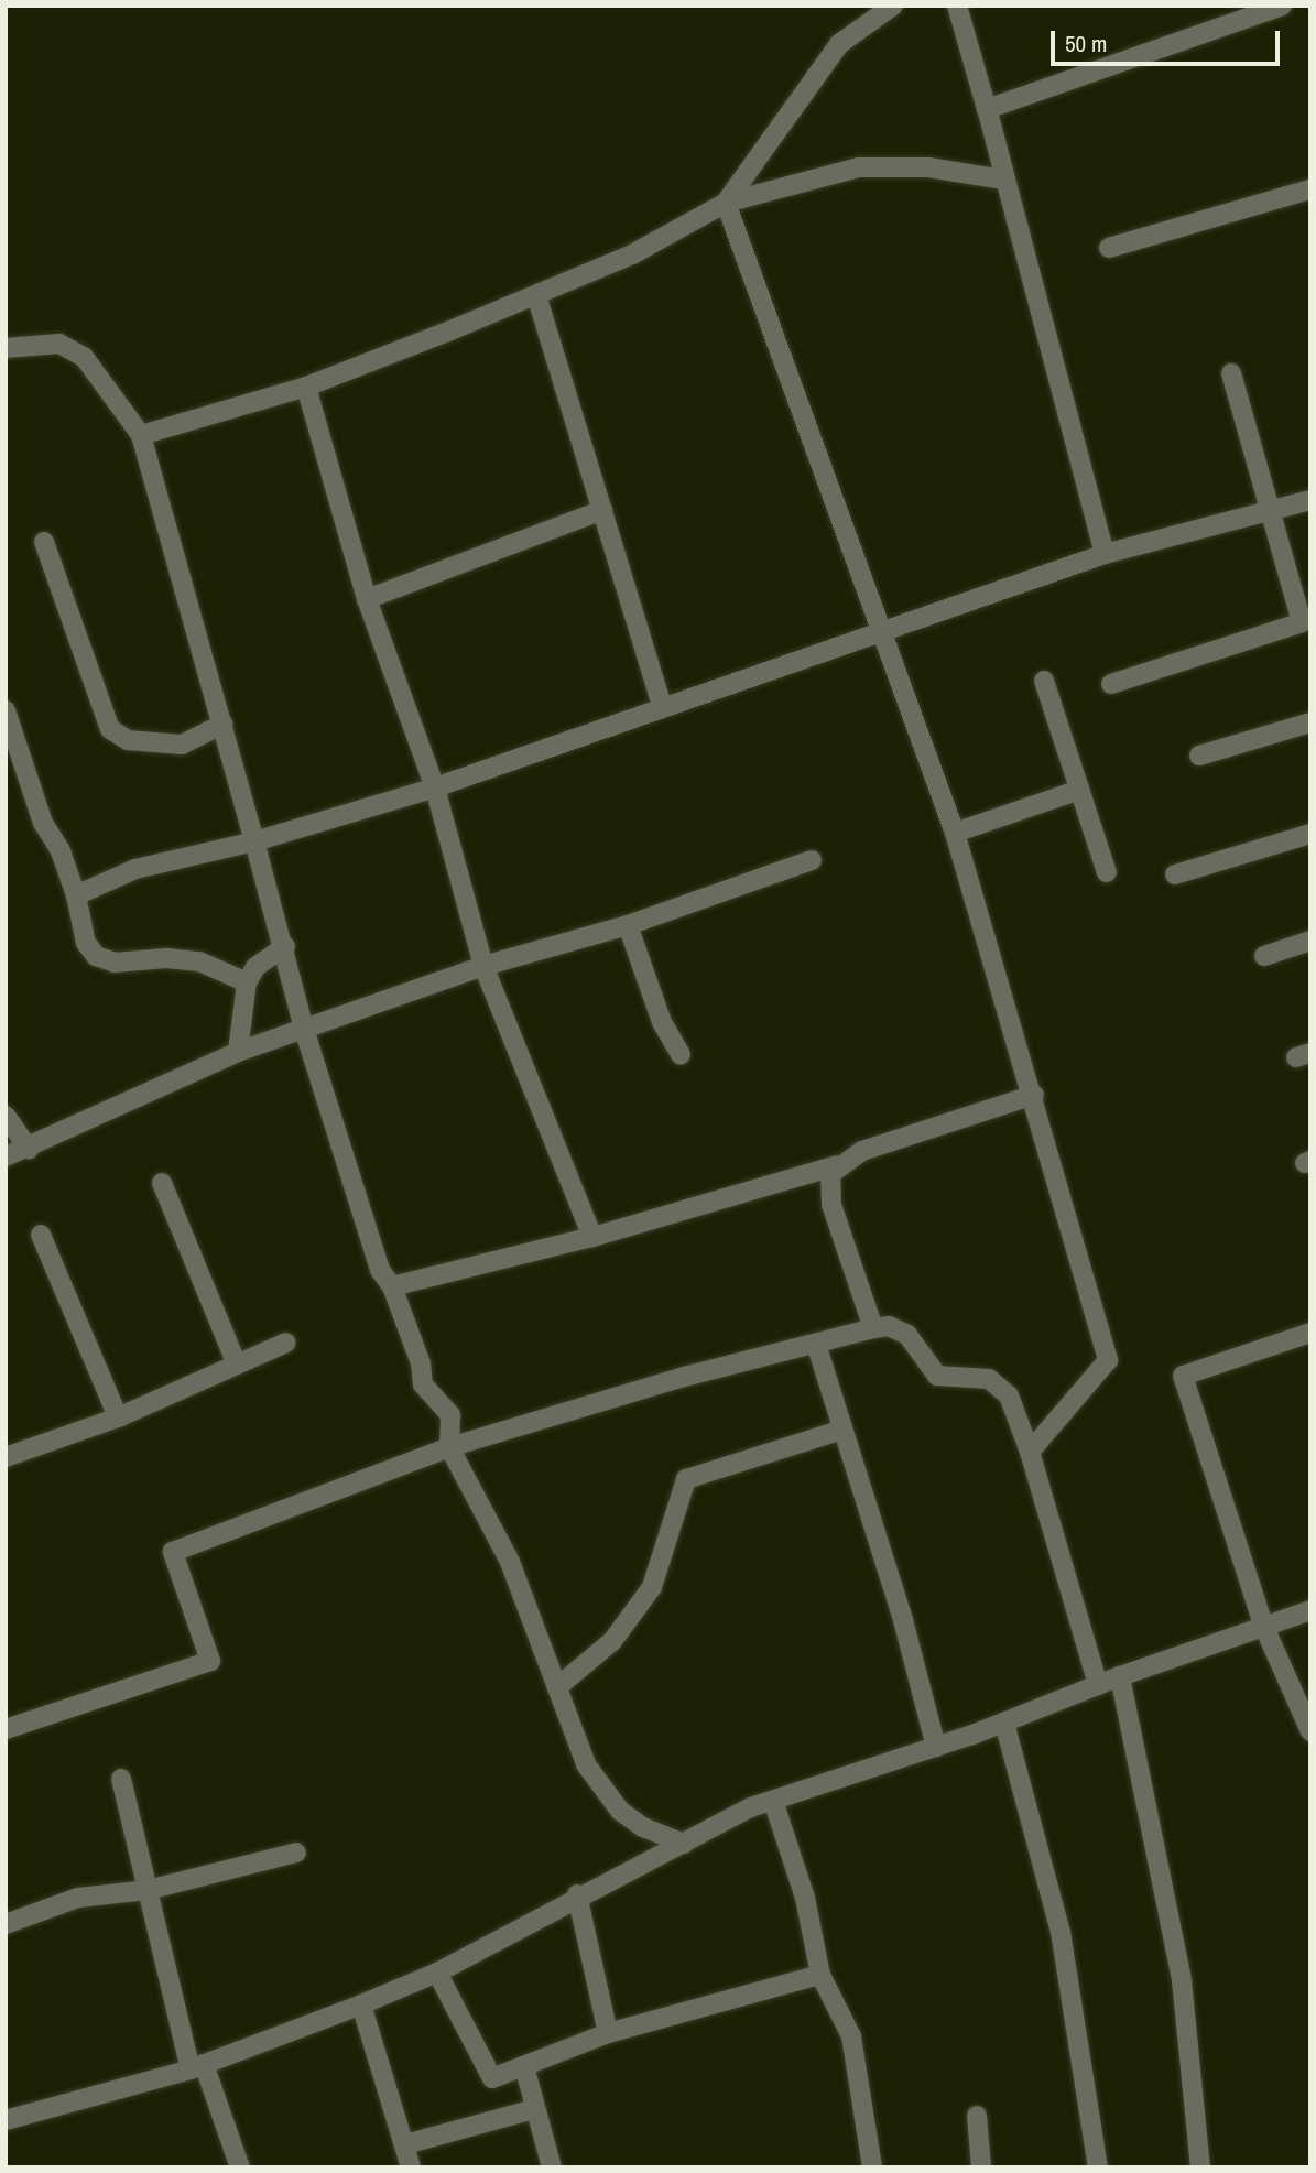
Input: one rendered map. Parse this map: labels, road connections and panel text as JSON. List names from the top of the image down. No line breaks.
{"scale_bar":"50 m"}
